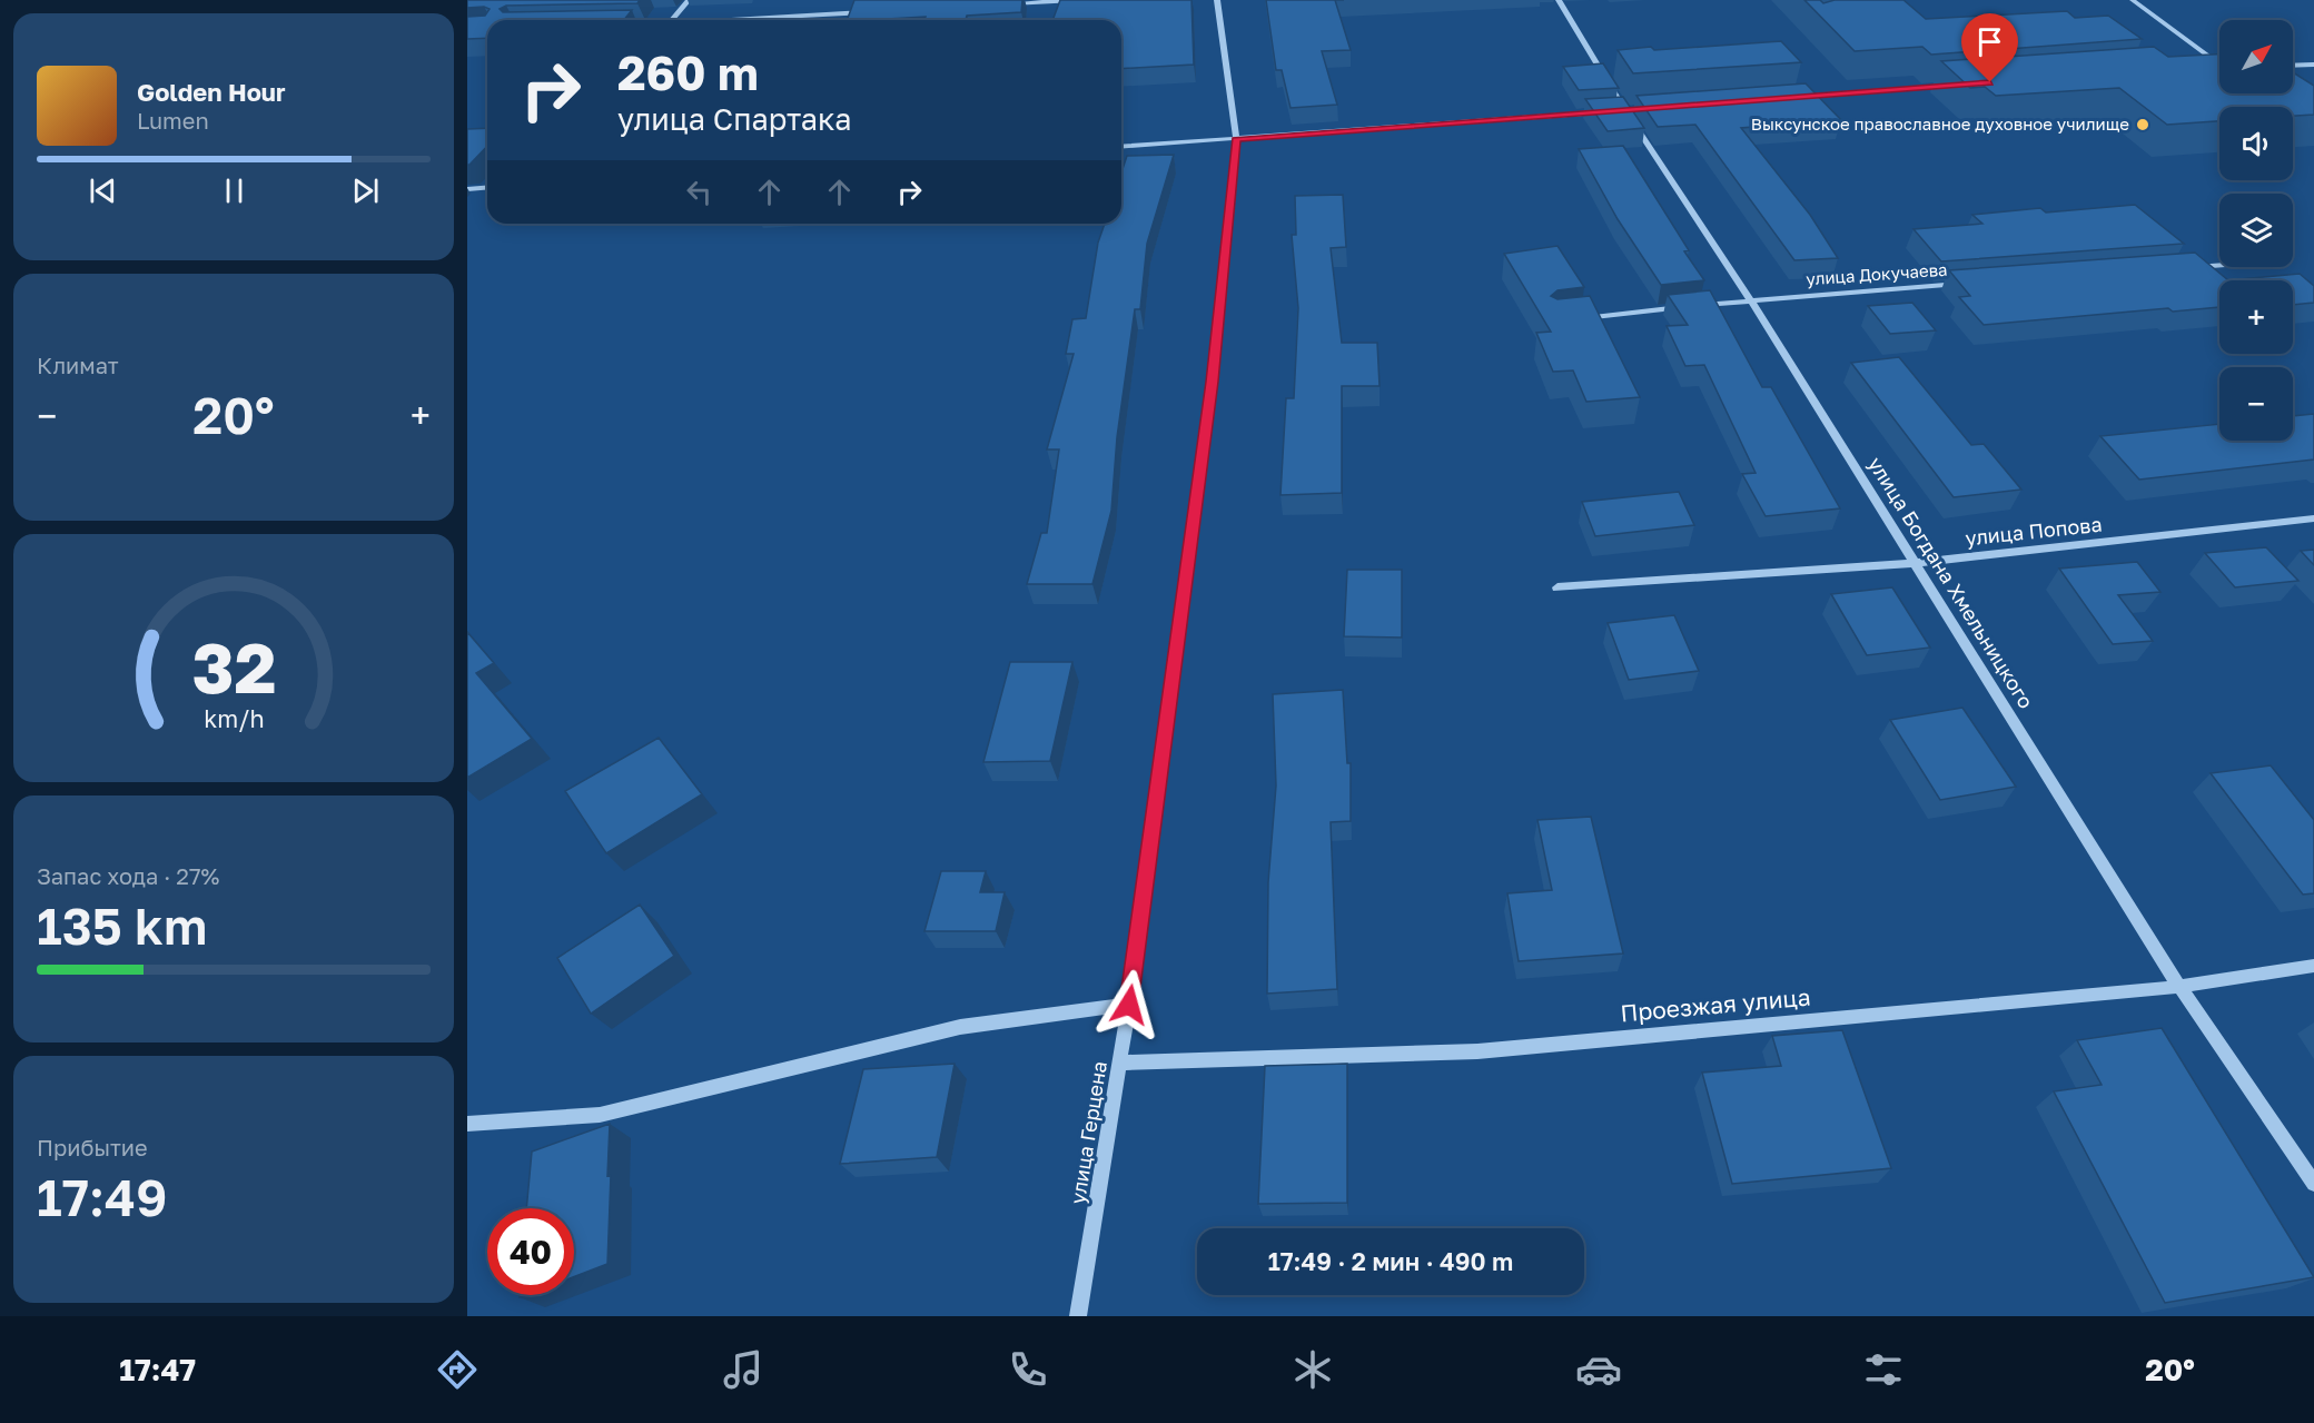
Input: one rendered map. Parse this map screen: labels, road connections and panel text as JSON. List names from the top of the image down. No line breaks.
{"streets":{"street":["улица Докучаева","улица Попова","улица Богдана Хмельницкого","Проезжая улица","улица Герцена"]},"crossings":[["улица Докучаева","улица Богдана Хмельницкого"],["улица Попова","улица Богдана Хмельницкого"],["улица Богдана Хмельницкого","Проезжая улица"],["Проезжая улица","улица Герцена"]],"places":["Выксунское православное духовное училище"],"north":"top right","page":{"map_buttons":["+","−"],"turn":["260 m","улица Спартака"],"song":["Golden Hour","Lumen"],"tile":["Климат",["Запас хода · 27%","135 km"],["Прибытие","17:49"]],"heat":["−","20°","+"],"limit":"40","trip":"17:49 · 2 мин · 490 m","tabs":["17:47","20°"],"gauge":["32","km/h"]}}
